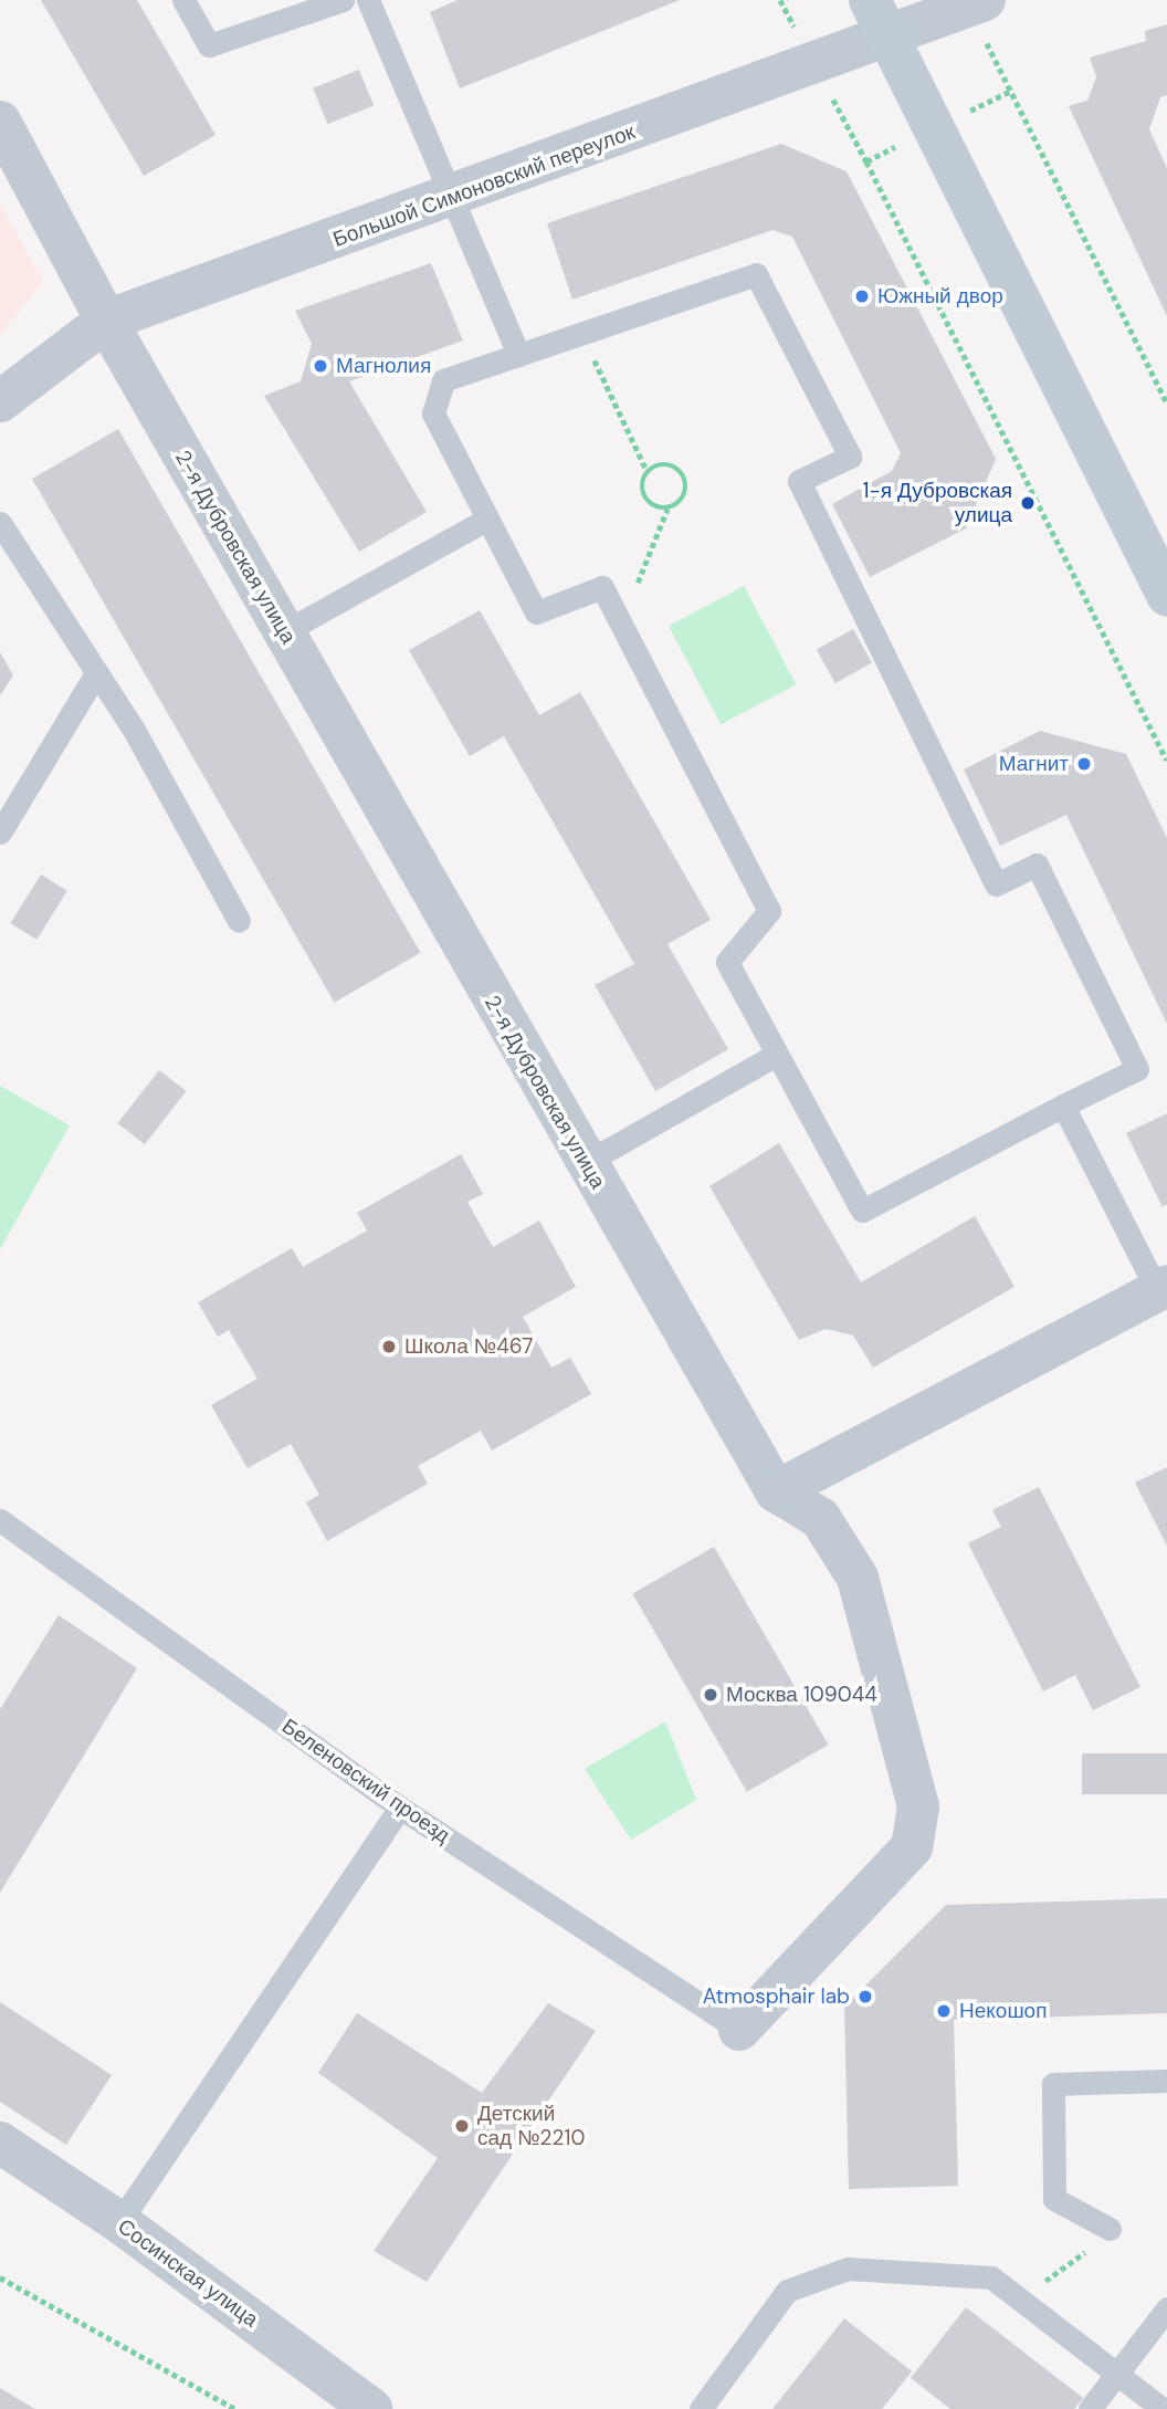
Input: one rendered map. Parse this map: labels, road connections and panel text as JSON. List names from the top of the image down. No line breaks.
{"streets":{"street":["Большой Симоновский переулок","2-я Дубровская улица","Сосинская улица"],"lane":["Беленовский проезд"]},"crossings":[["Большой Симоновский переулок","2-я Дубровская улица"],["2-я Дубровская улица","Беленовский проезд"]],"places":["Южный двор","Магнолия","1-я Дубровская улица","Магнит","Школа №467","Москва 109044","Atmosphair lab","Некошоп","Детский сад №2210"]}
